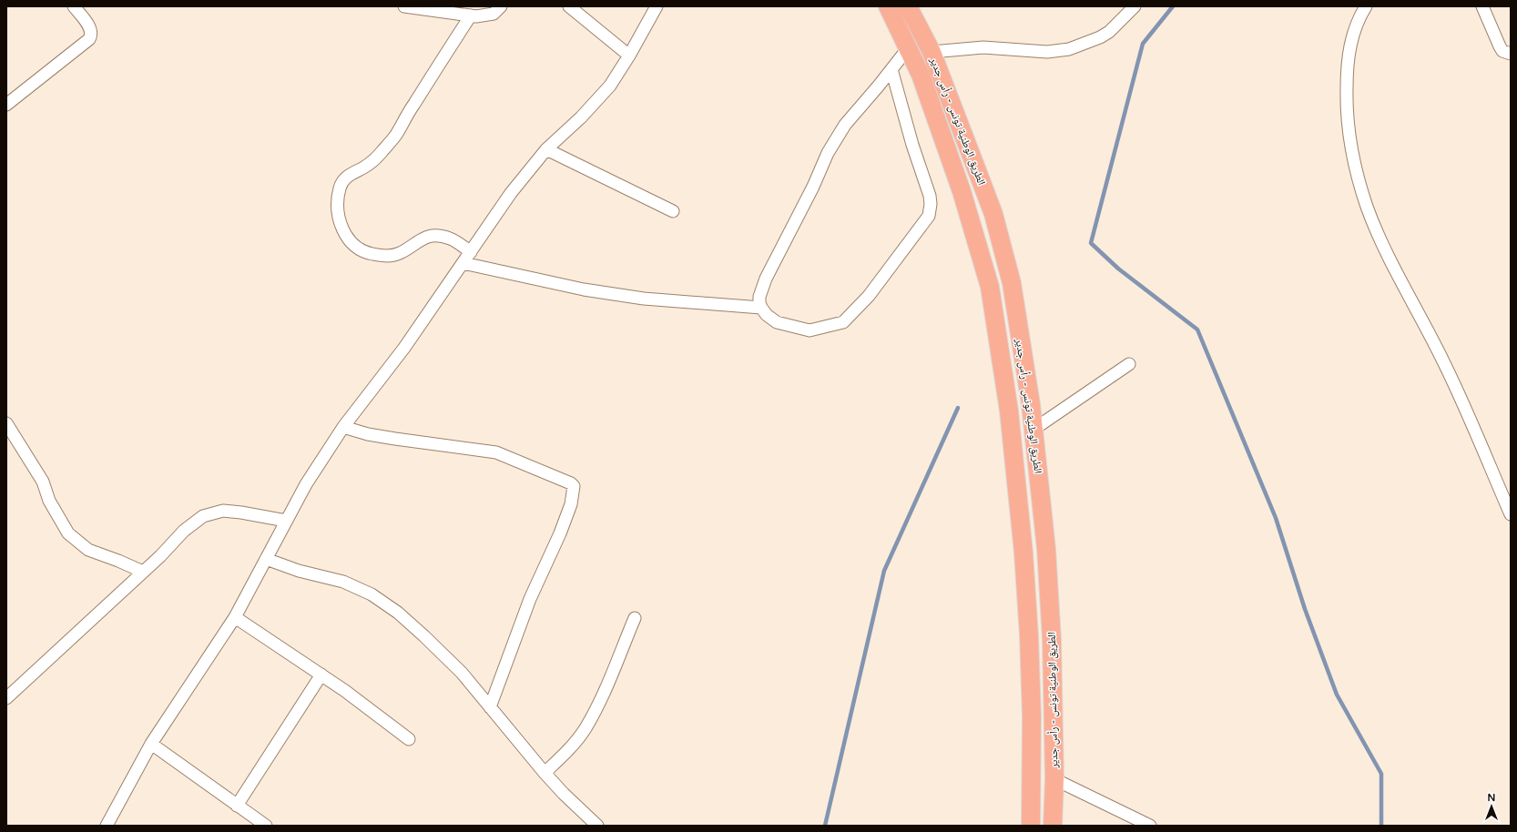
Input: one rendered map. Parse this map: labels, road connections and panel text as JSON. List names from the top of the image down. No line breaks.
{"streets":{"main road":["الطريق الوطنية تونس - رأس جدير"]},"north":"top"}
